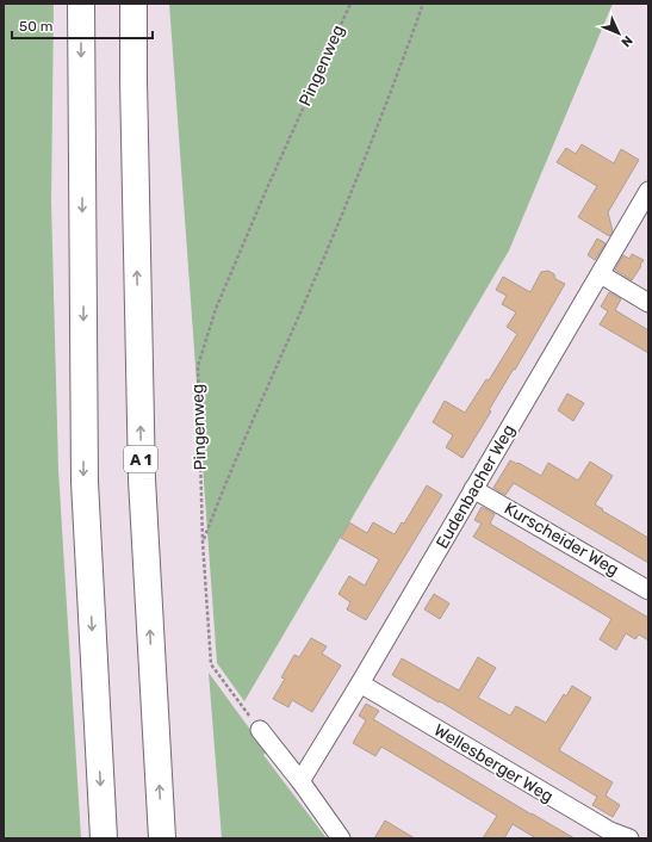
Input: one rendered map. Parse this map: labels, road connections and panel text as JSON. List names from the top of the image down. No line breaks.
{"streets":{"highway":["A 1"],"street":["Eudenbacher Weg","Kurscheider Weg","Wellesberger Weg"],"path":["Pingenweg"]},"crossings":[["Eudenbacher Weg","Kurscheider Weg"],["Eudenbacher Weg","Wellesberger Weg"]],"scale_bar":"50 m","north":"bottom right"}
